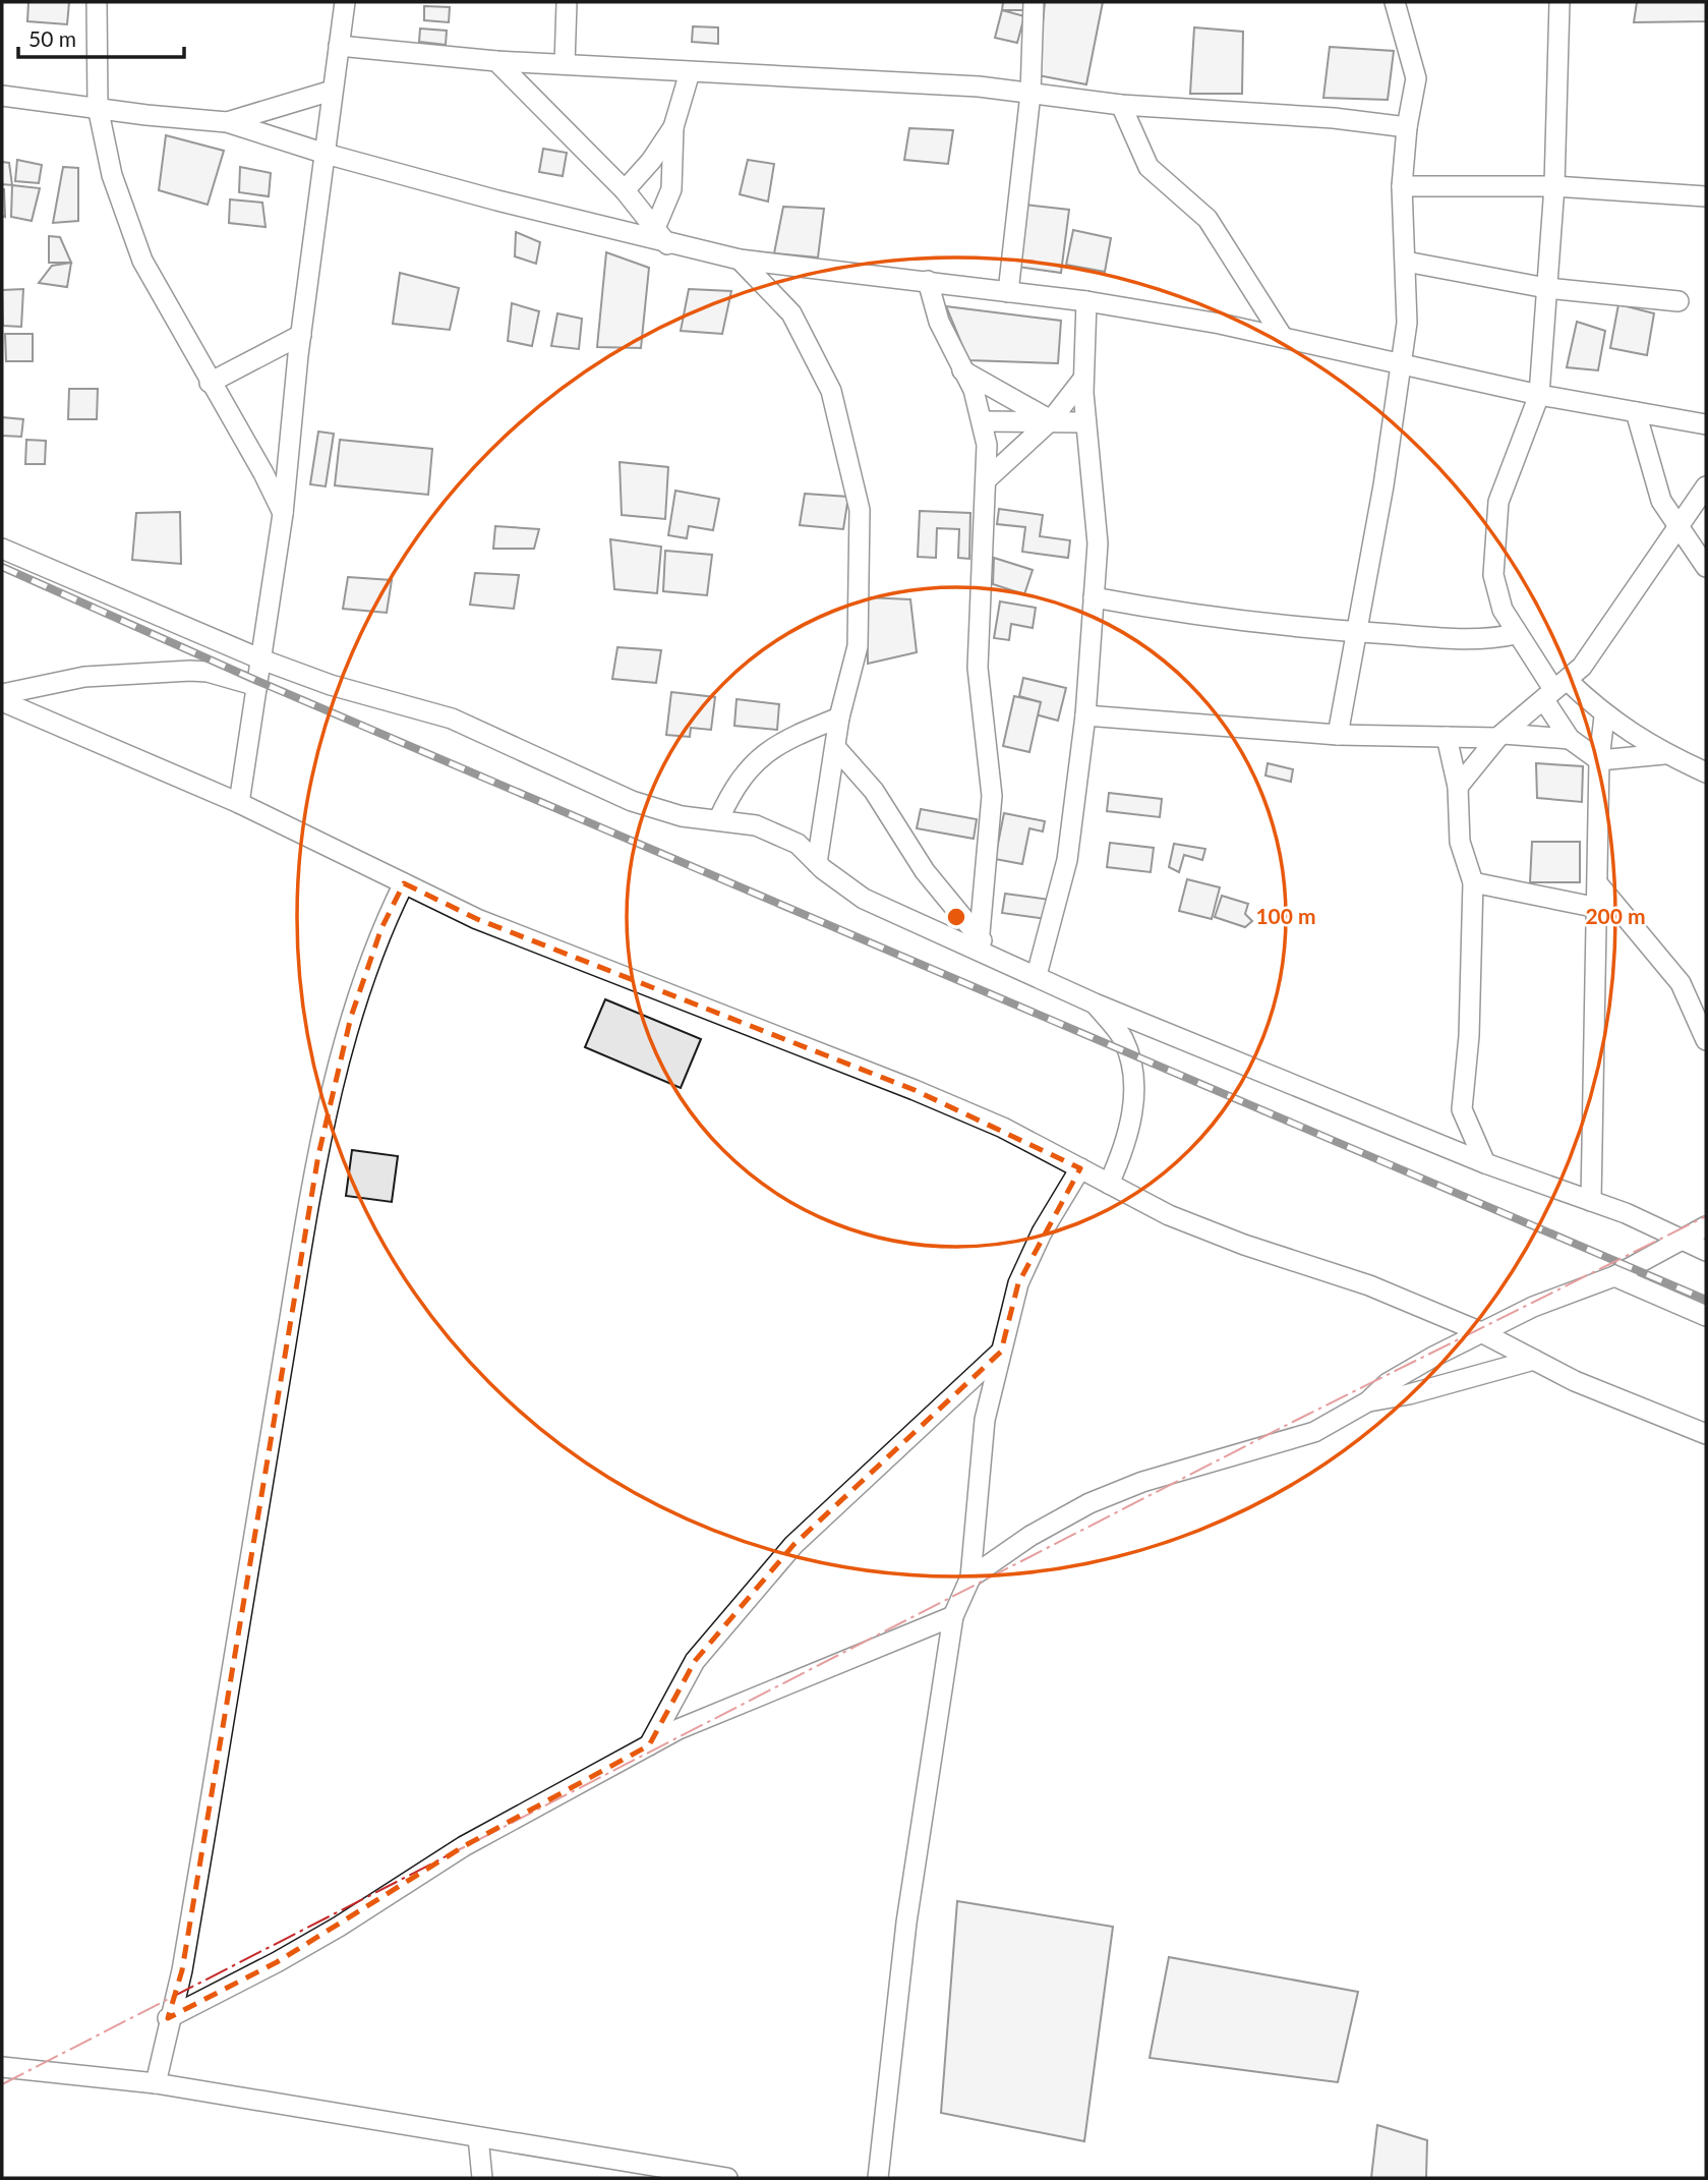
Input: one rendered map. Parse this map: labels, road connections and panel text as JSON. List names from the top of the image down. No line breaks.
{"scale_bar":"50 m","rings":["100 m","200 m"]}
